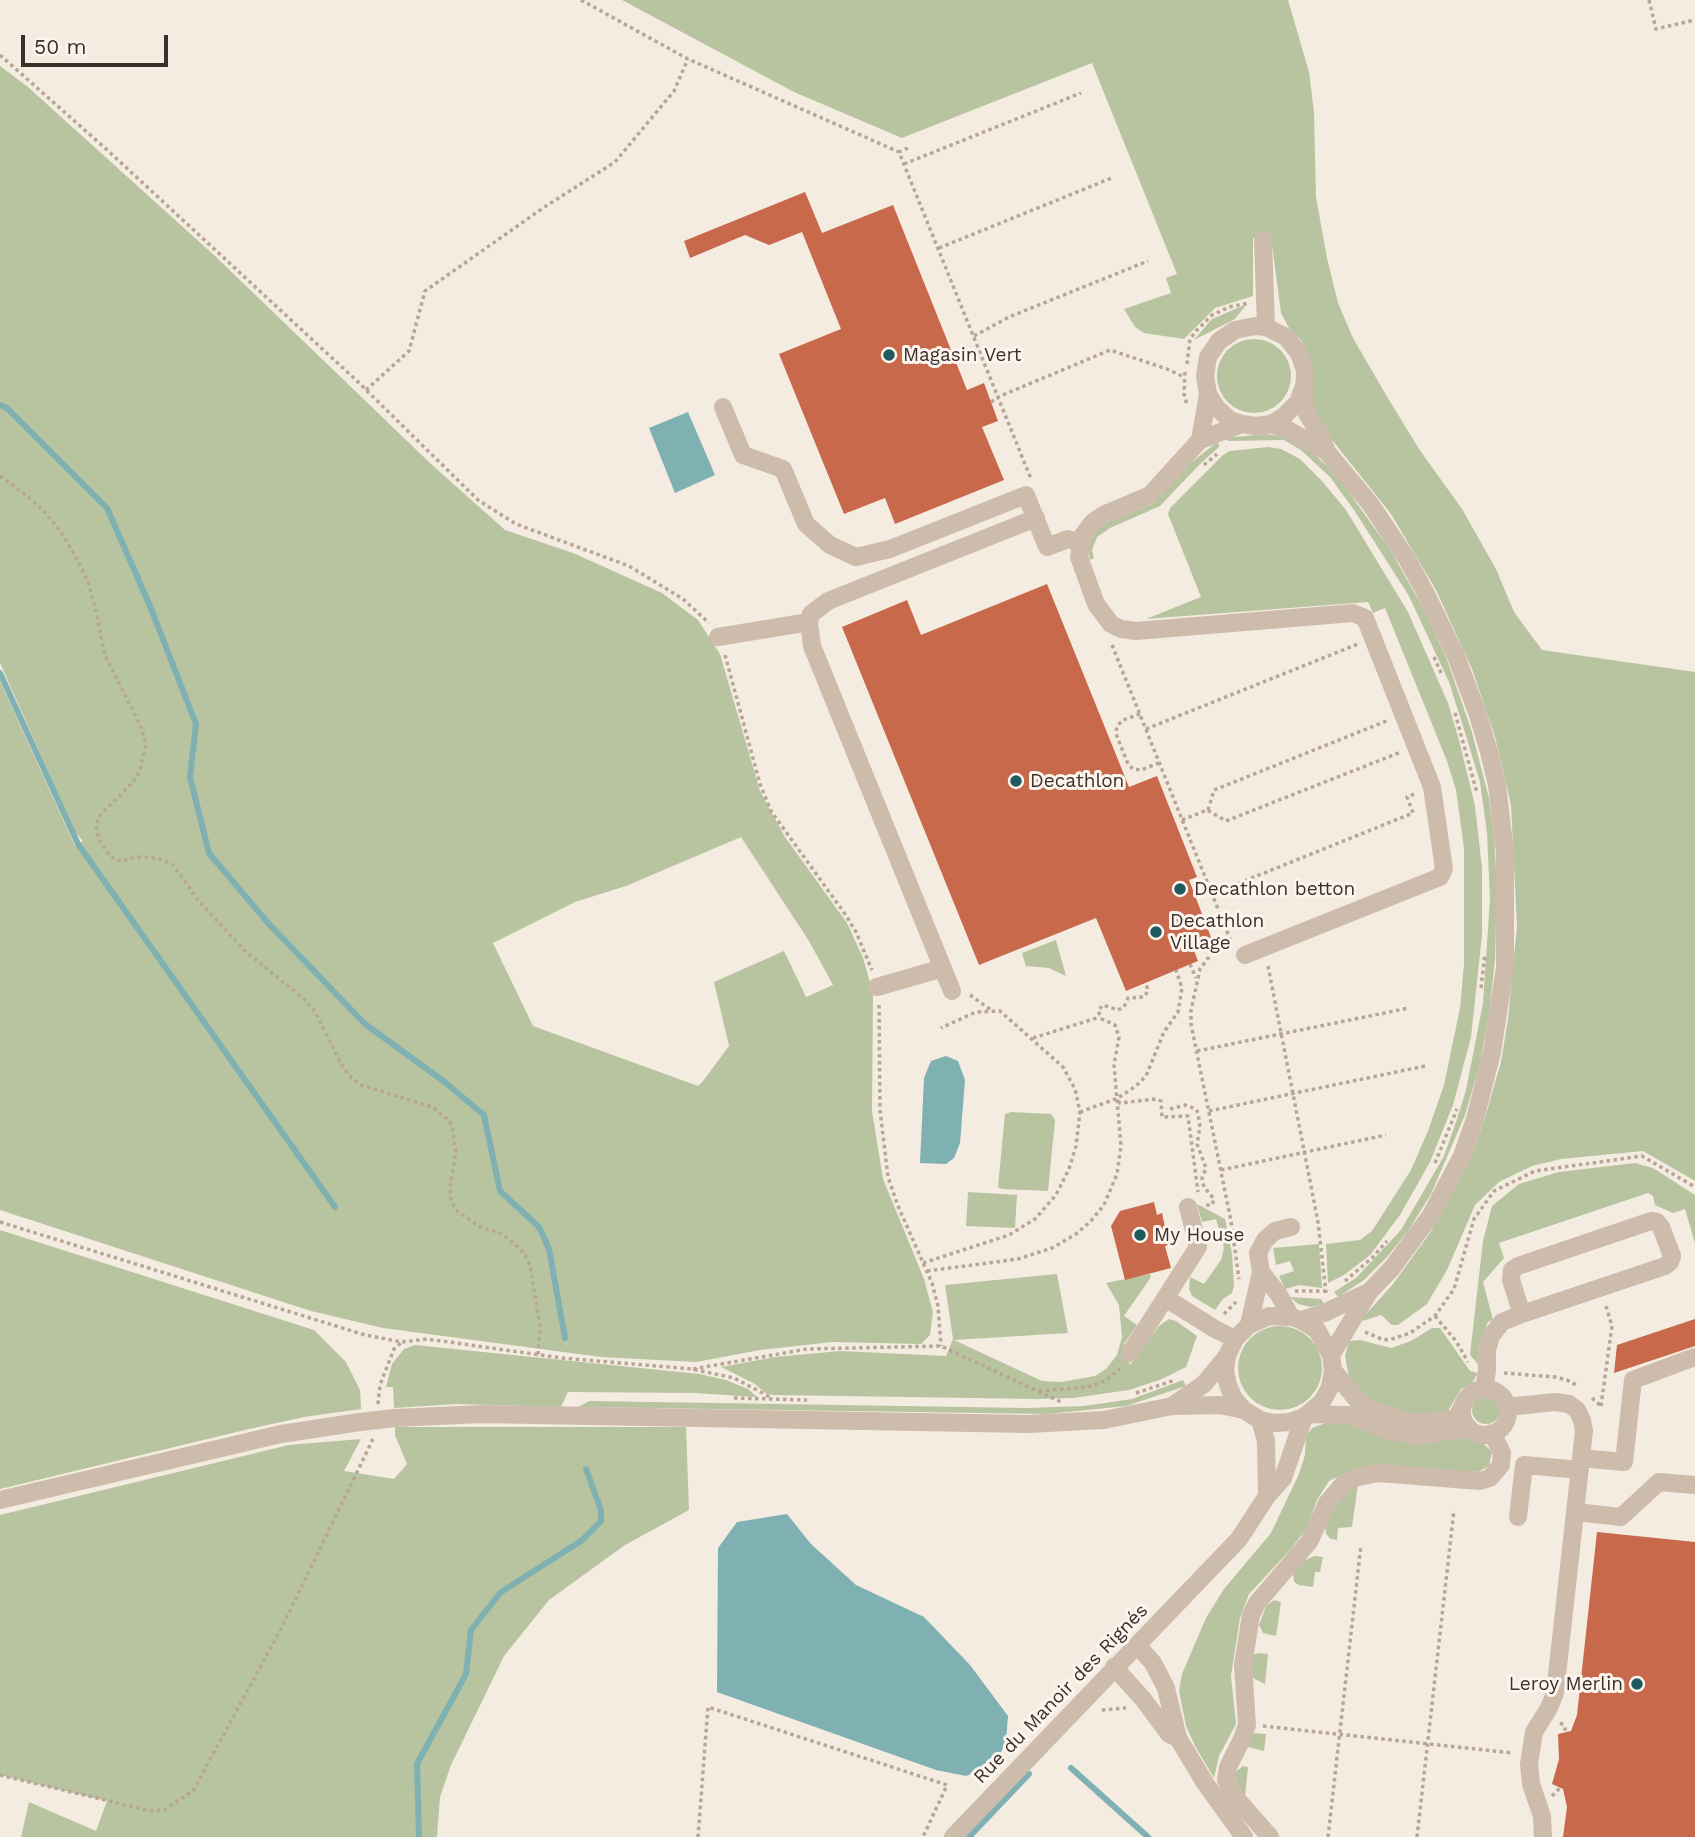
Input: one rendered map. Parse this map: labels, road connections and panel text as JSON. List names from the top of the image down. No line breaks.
{"streets":{"street":["Rue du Manoir des Rignés"]},"places":["Magasin Vert","Decathlon","Decathlon betton","Decathlon Village","My House","Leroy Merlin"],"scale_bar":"50 m"}
